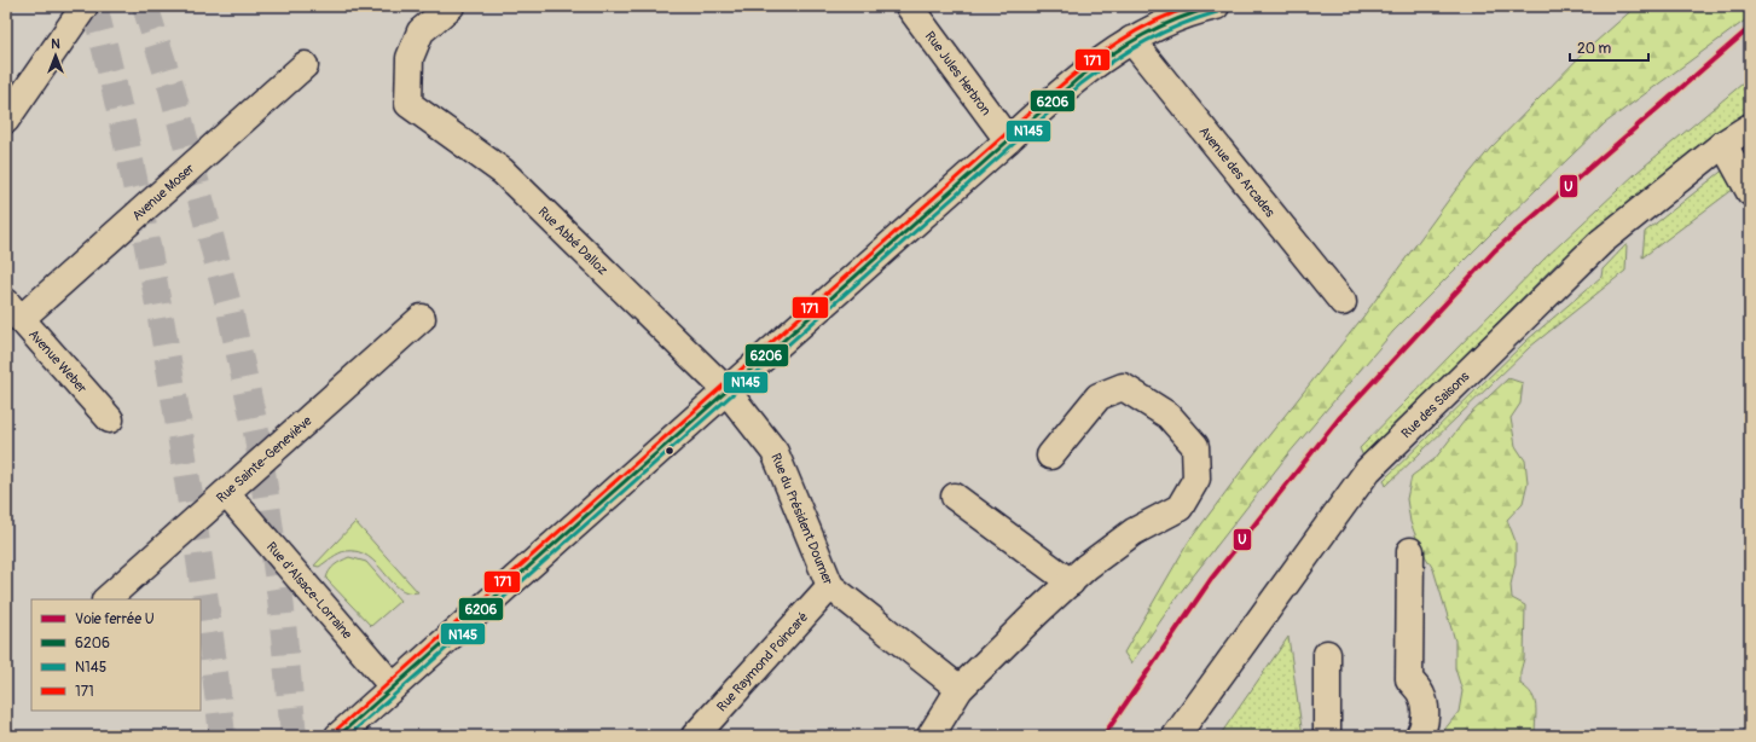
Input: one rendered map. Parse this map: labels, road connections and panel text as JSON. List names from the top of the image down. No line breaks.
{"streets":{"street":["Rue Jules Herbron","Avenue des Arcades","Avenue Moser","Rue Abbé Dalloz","Avenue Weber","Rue des Saisons","Rue Sainte-Geneviève","Rue du Président Doumer","Rue d'Alsace-Lorraine","Rue Raymond Poincaré"]},"crossings":[["Avenue Moser","Avenue Weber"],["Rue Abbé Dalloz","Rue du Président Doumer"],["Rue Sainte-Geneviève","Rue d'Alsace-Lorraine"],["Rue du Président Doumer","Rue Raymond Poincaré"]],"lines":["transit line 6206","transit line 171","transit line N145","rail line U"],"legend":["Voie ferrée U","6206","N145","171"],"scale_bar":"20 m","north":"top"}
